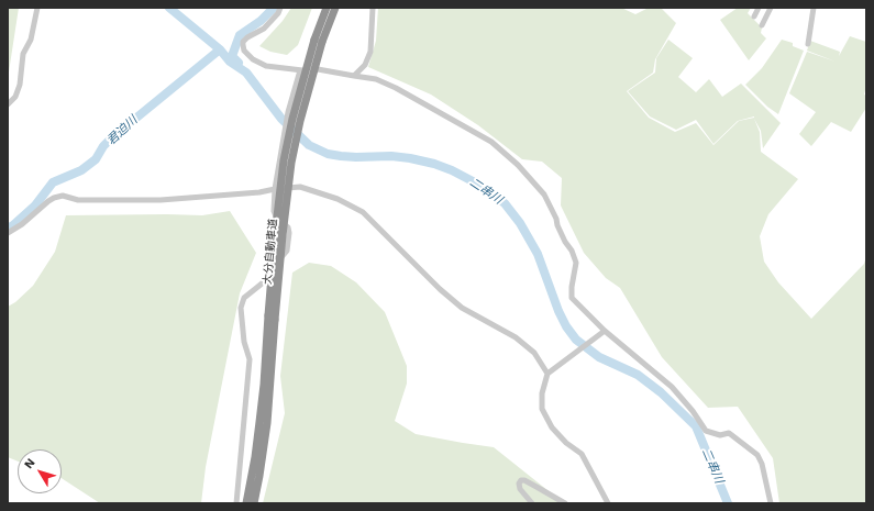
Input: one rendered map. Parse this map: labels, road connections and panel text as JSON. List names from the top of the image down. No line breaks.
{"streets":{"highway":["大分自動車道"]},"water":["君迫川","二串川"],"north":"top left"}
